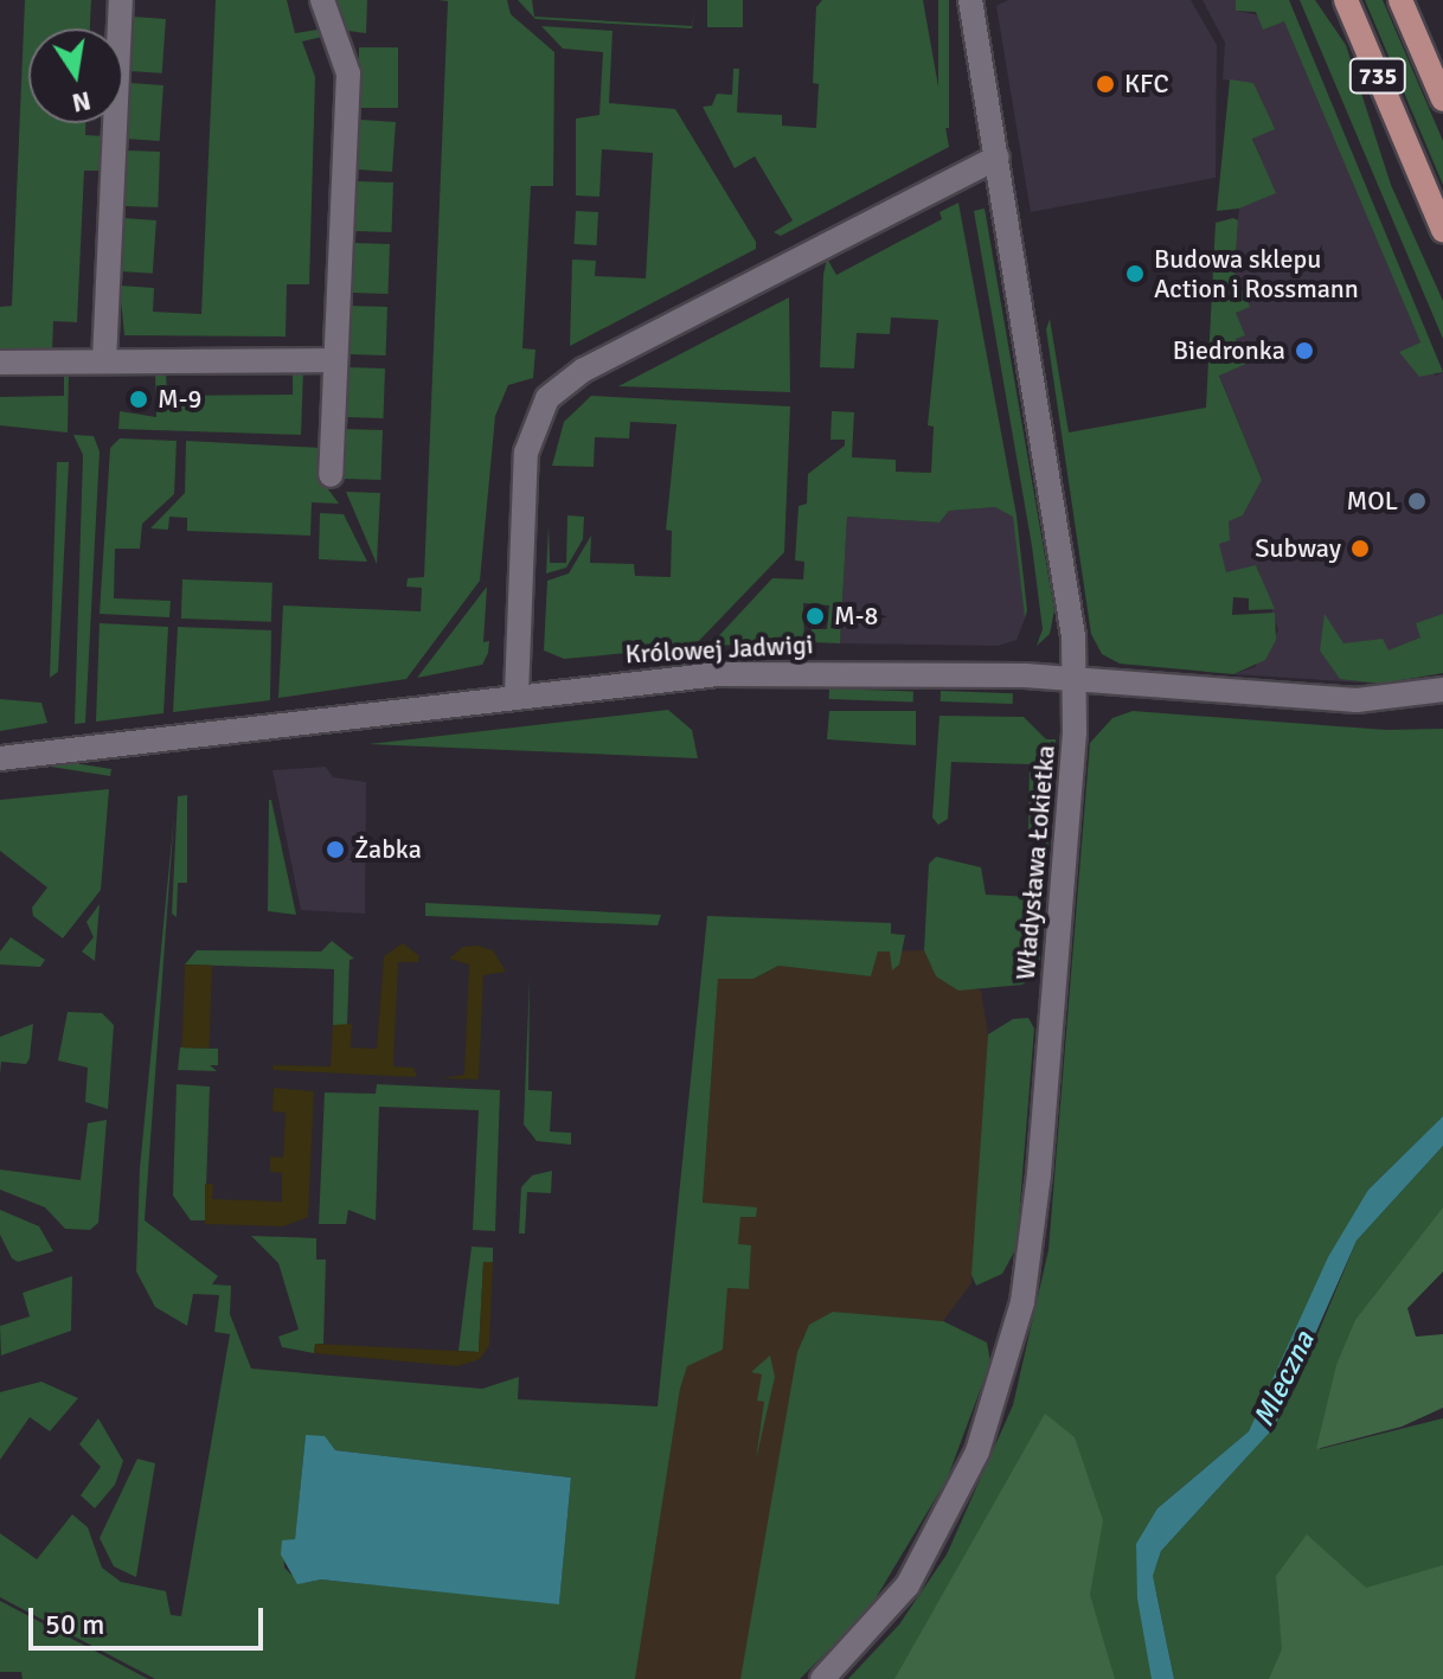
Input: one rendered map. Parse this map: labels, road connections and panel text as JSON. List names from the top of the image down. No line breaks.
{"streets":{"main road":["735"],"street":["Królowej Jadwigi","Władysława Łokietka"]},"crossings":[["Królowej Jadwigi","Władysława Łokietka"]],"water":["Mleczna"],"places":["KFC","Budowa sklepu Action i Rossmann","Biedronka","M-9","MOL","Subway","M-8","Żabka"],"scale_bar":"50 m","north":"bottom"}
